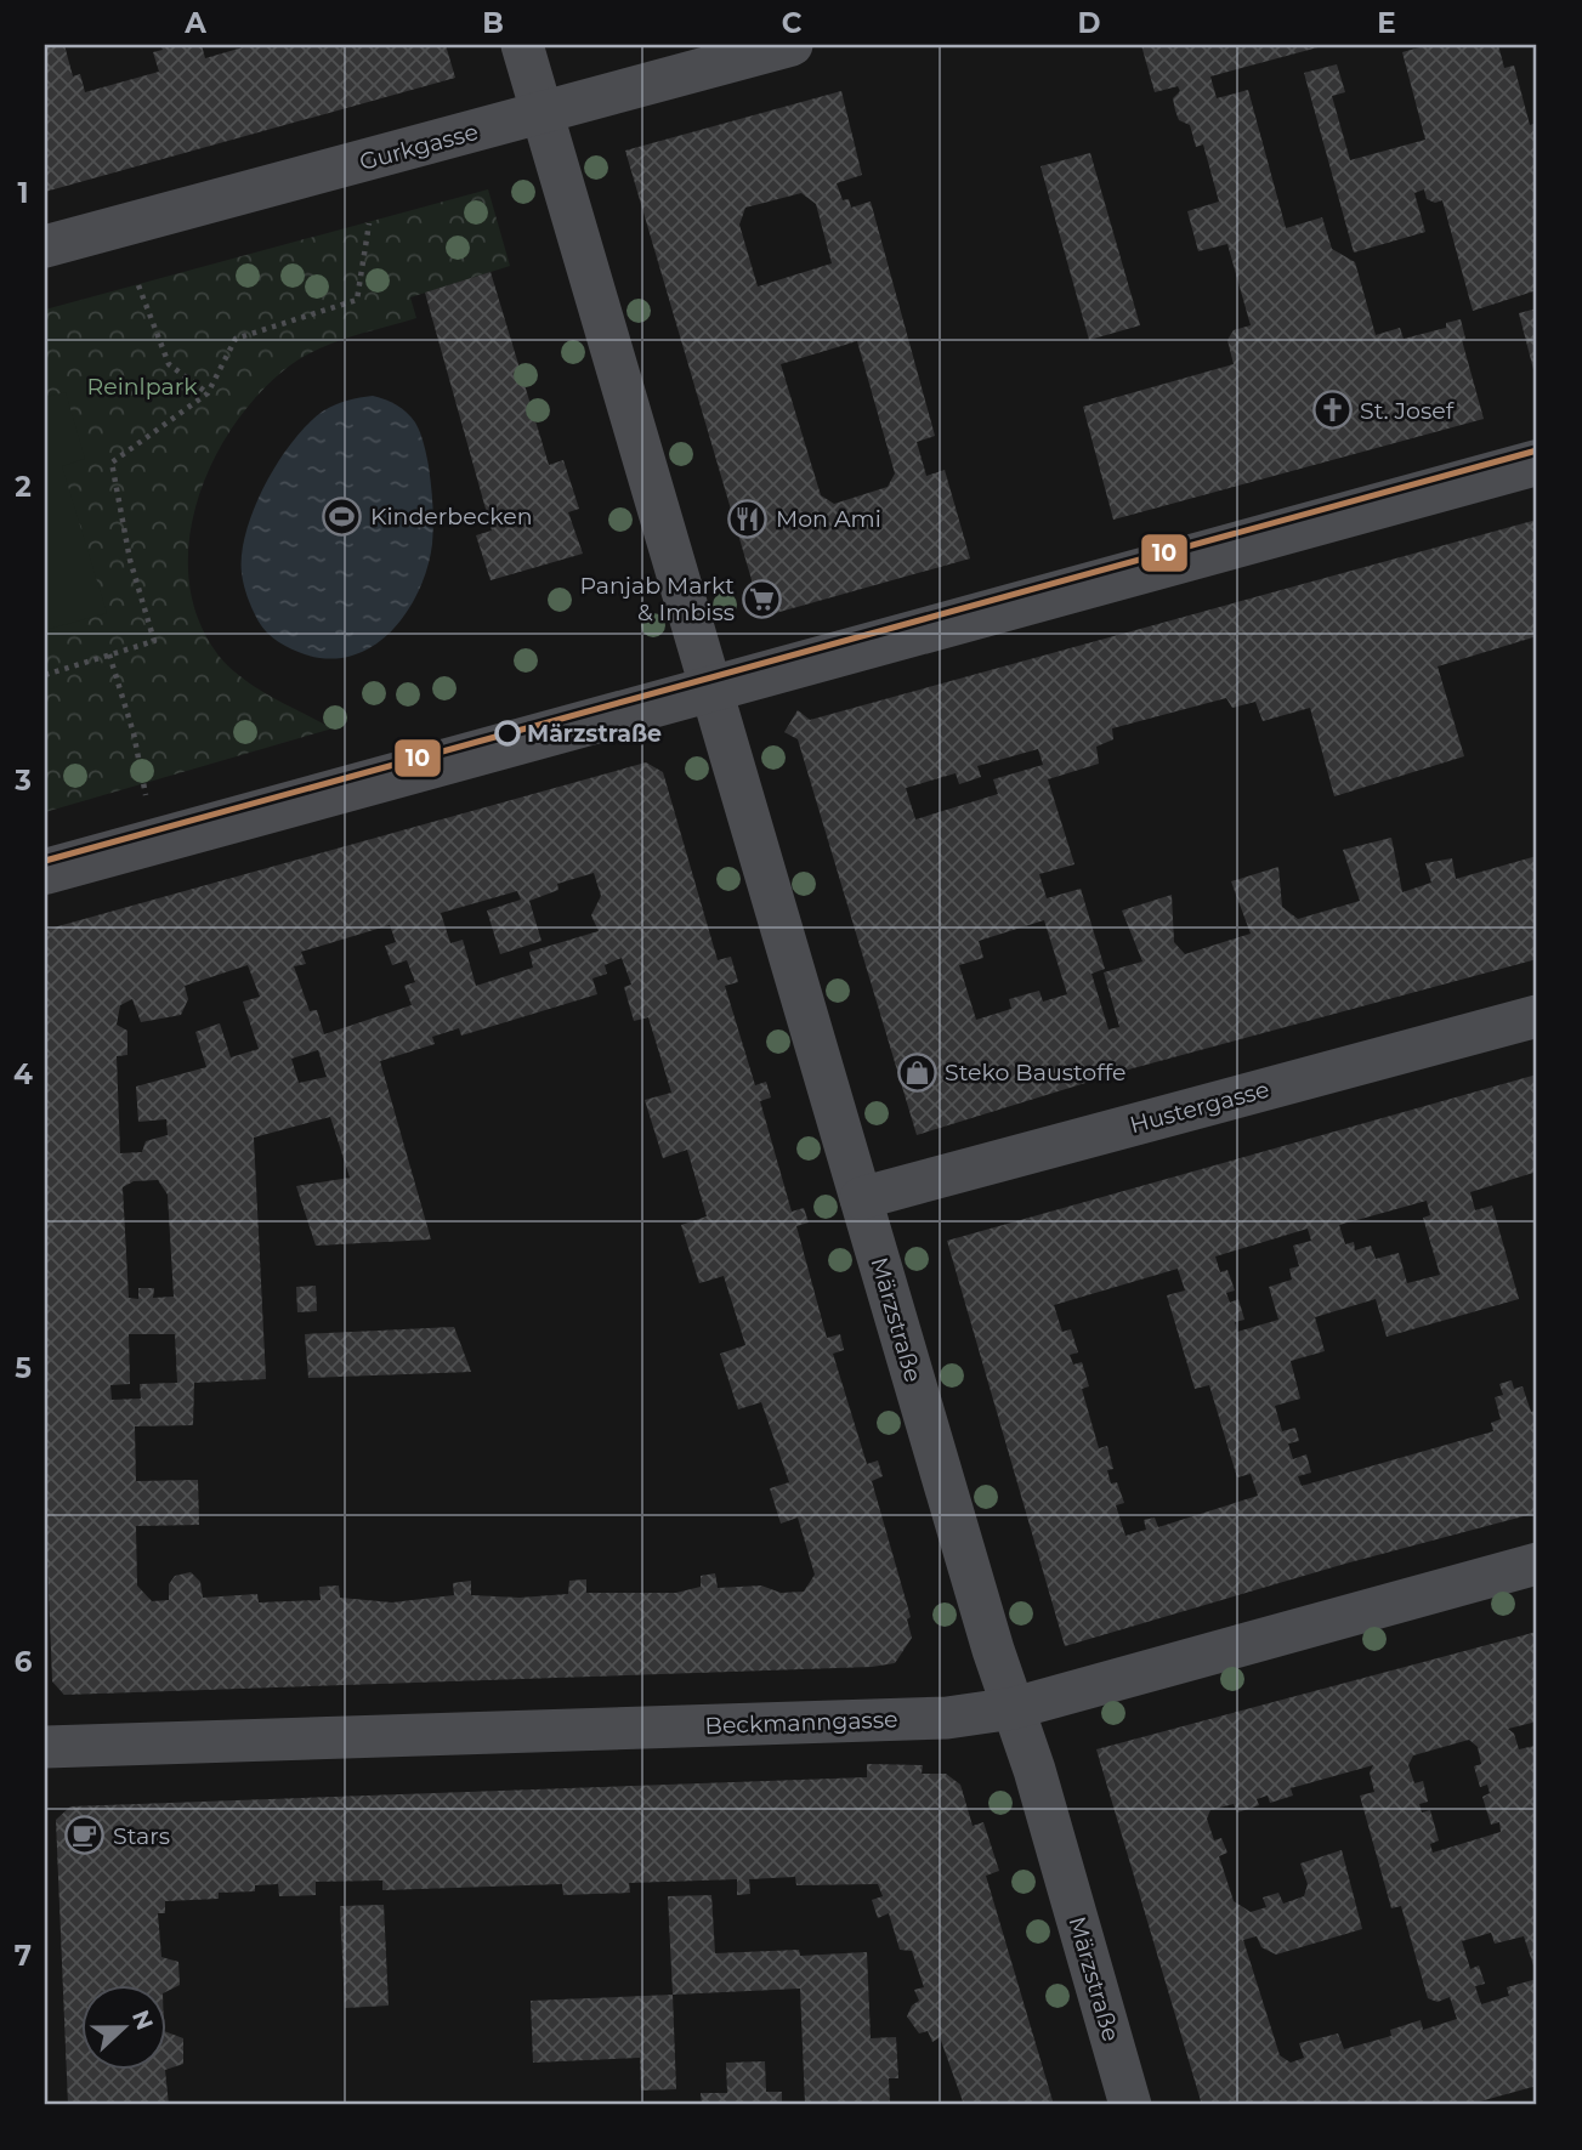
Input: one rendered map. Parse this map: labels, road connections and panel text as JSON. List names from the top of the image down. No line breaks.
{"streets":{"street":["Gurkgasse","Hustergasse","Märzstraße","Beckmanngasse"]},"crossings":[["Gurkgasse","Märzstraße"],["Hustergasse","Märzstraße"],["Märzstraße","Beckmanngasse"]],"parks":["Reinlpark"],"places":{"church":["St. Josef"],"sports":["Kinderbecken"],"restaurant":["Mon Ami"],"supermarket":["Panjab Markt & Imbiss"],"other":["Märzstraße"],"shop":["Steko Baustoffe"],"cafe":["Stars"]},"lines":["transit line 10"],"north":"right","grid":{"columns":["A","B","C","D","E"],"rows":["1","2","3","4","5","6","7"]}}
